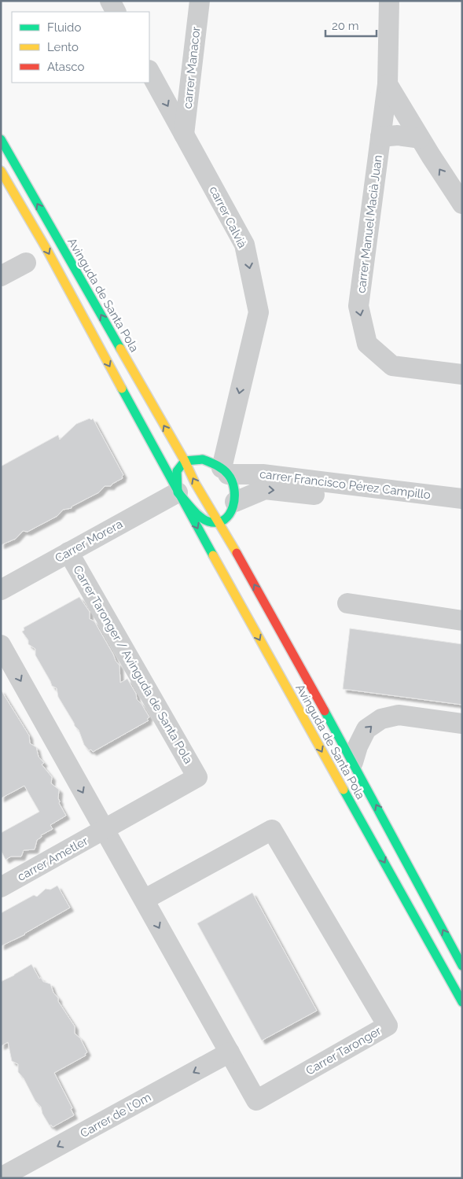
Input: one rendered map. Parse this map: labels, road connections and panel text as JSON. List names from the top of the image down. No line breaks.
{"streets":{"main road":["Avinguda de Santa Pola"],"street":["carrer Manacor","carrer Calvià","carrer Manuel Macià Juan","carrer Francisco Pérez Campillo","Carrer Morera","Carrer Taronger / Avinguda de Santa Pola","carrer Ametler","Carrer Taronger","Carrer de l'Om"]},"crossings":[["carrer Manacor","carrer Calvià"],["carrer Calvià","carrer Francisco Pérez Campillo"],["Avinguda de Santa Pola","Carrer Morera"],["Carrer Morera","Carrer Taronger / Avinguda de Santa Pola"],["Carrer Taronger / Avinguda de Santa Pola","carrer Ametler"],["Carrer Taronger / Avinguda de Santa Pola","Carrer Taronger"],["carrer Ametler","Carrer Taronger"],["Carrer Taronger","Carrer de l'Om"]],"one_way":["carrer Calvià","carrer Manuel Macià Juan","Carrer Taronger","Carrer de l'Om"],"legend":["Fluido","Lento","Atasco"],"scale_bar":"20 m"}
